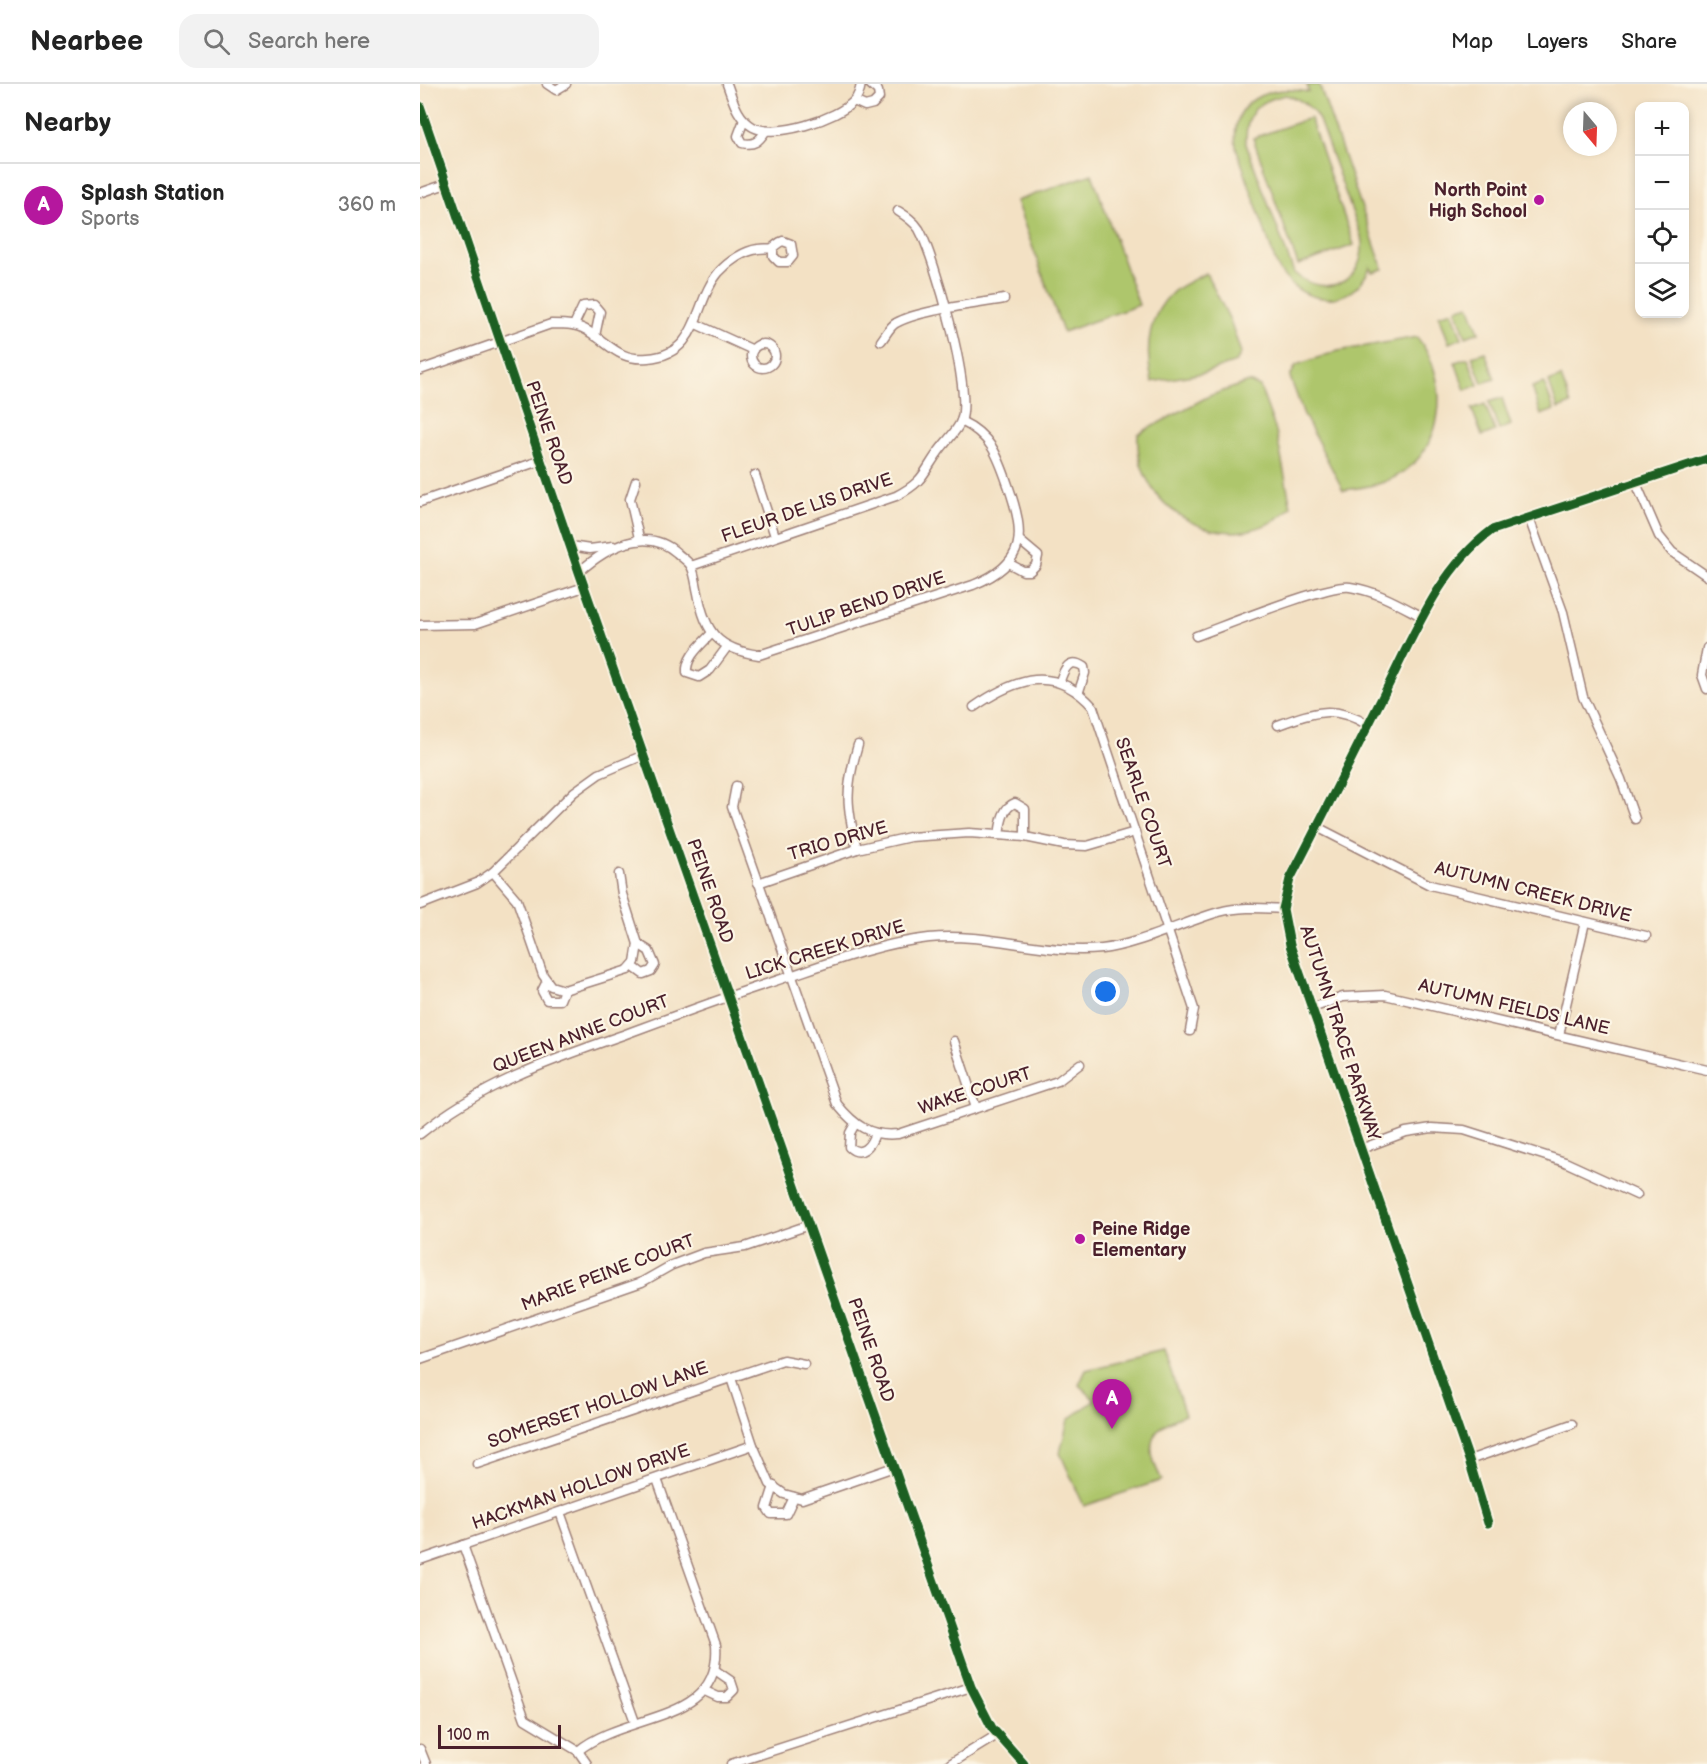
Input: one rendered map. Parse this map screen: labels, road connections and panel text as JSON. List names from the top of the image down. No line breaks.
{"streets":{"street":["PEINE ROAD","FLEUR DE LIS DRIVE","TULIP BEND DRIVE","SEARLE COURT","TRIO DRIVE","AUTUMN CREEK DRIVE","LICK CREEK DRIVE","AUTUMN FIELDS LANE","AUTUMN TRACE PARKWAY","QUEEN ANNE COURT","WAKE COURT","MARIE PEINE COURT","SOMERSET HOLLOW LANE","HACKMAN HOLLOW DRIVE"]},"crossings":[["PEINE ROAD","LICK CREEK DRIVE"],["PEINE ROAD","QUEEN ANNE COURT"],["PEINE ROAD","MARIE PEINE COURT"],["FLEUR DE LIS DRIVE","TULIP BEND DRIVE"],["SEARLE COURT","TRIO DRIVE"],["SEARLE COURT","LICK CREEK DRIVE"],["TRIO DRIVE","WAKE COURT"],["AUTUMN CREEK DRIVE","AUTUMN TRACE PARKWAY"],["LICK CREEK DRIVE","AUTUMN TRACE PARKWAY"],["LICK CREEK DRIVE","QUEEN ANNE COURT"],["LICK CREEK DRIVE","WAKE COURT"],["AUTUMN FIELDS LANE","AUTUMN TRACE PARKWAY"]],"places":["North Point High School","Peine Ridge Elementary"],"scale_bar":"100 m","north":"bottom","page":{"header":"Nearbee","search":"Search here","nav":["Map","Layers","Share"],"heading":"Nearby","map_buttons":["+","−"],"list":[{"mark":"A","name":"Splash Station","note":"Sports","value":"360 m"}],"pins":"A","scale":"100 m"}}
